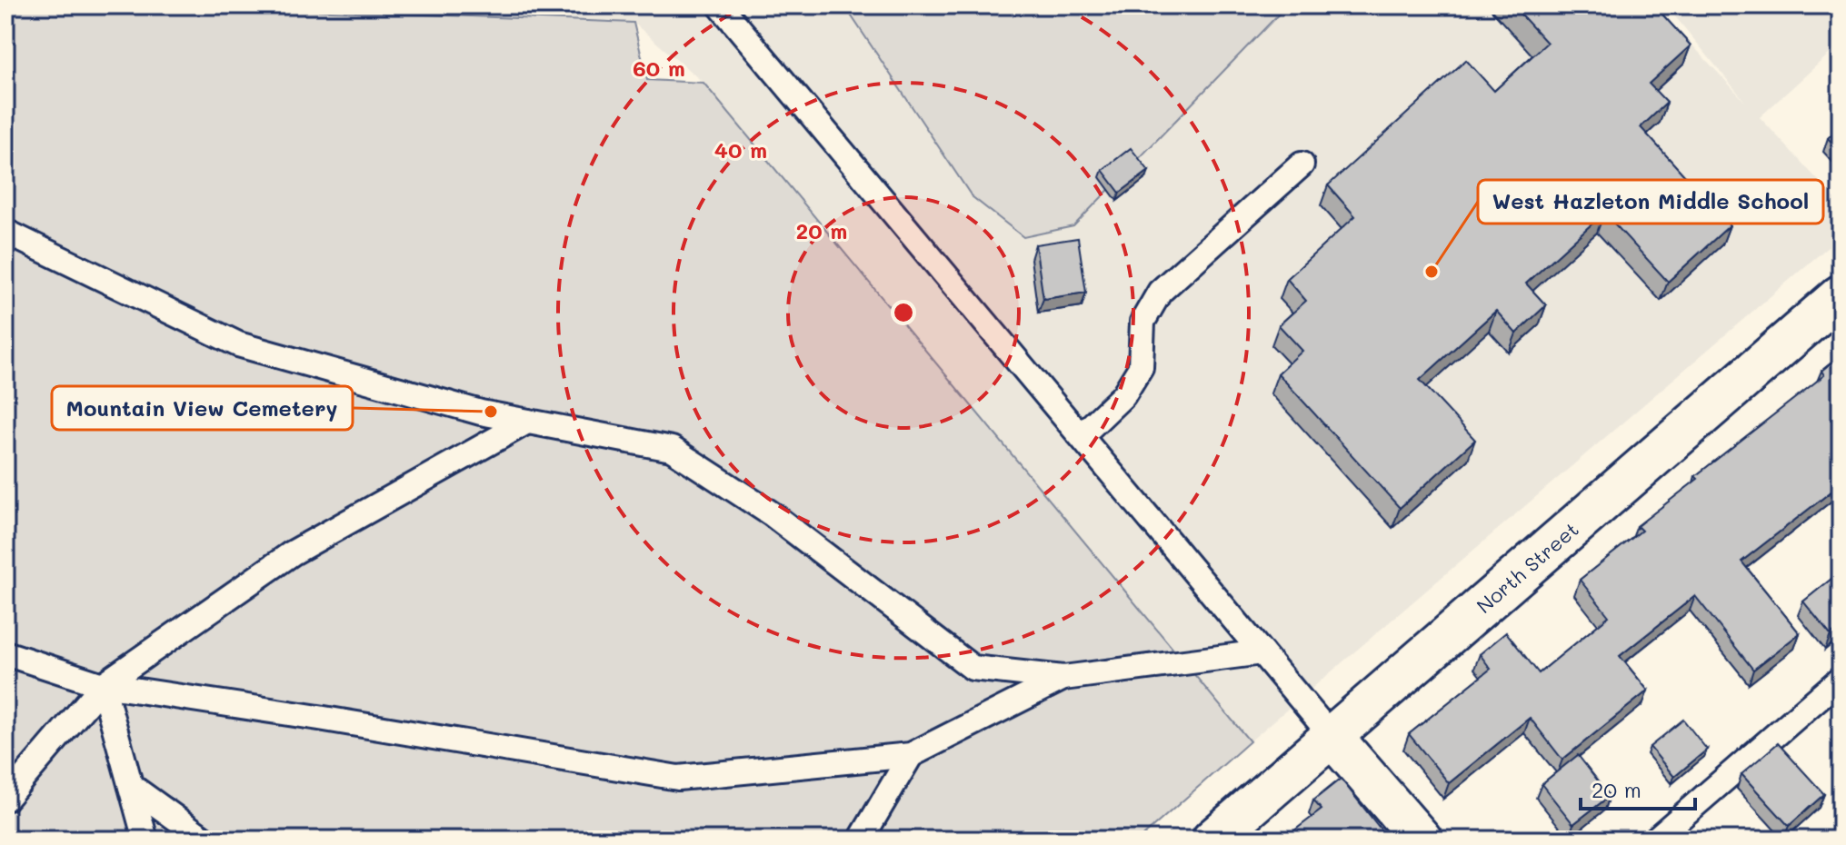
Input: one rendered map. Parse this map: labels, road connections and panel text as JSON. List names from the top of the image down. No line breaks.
{"streets":{"street":["North Street"]},"places":["West Hazleton Middle School","Mountain View Cemetery"],"scale_bar":"20 m","rings":["60 m","40 m","20 m"]}
